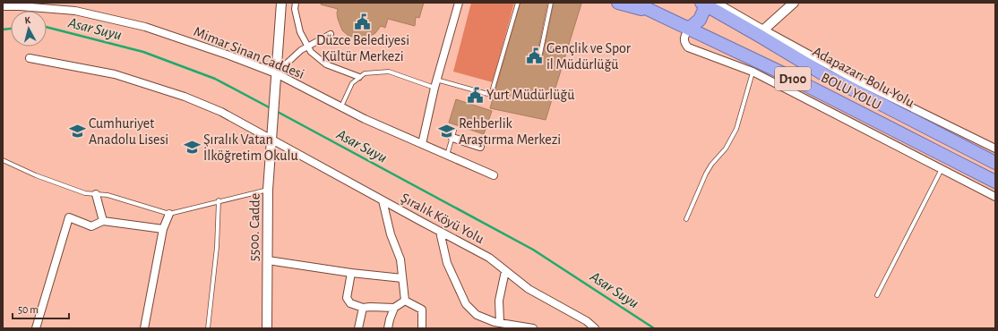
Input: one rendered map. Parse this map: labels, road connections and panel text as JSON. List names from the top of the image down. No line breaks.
{"streets":{"highway":["Adapazarı-Bolu Yolu","D100","BOLU YOLU"],"street":["Mimar Sinan Caddesi","Şıralık Köyü Yolu","5500. Cadde"]},"crossings":[["Mimar Sinan Caddesi","5500. Cadde"],["Şıralık Köyü Yolu","5500. Cadde"]],"water":["Asar Suyu"],"places":{"public building":["Düzce Belediyesi Kültür Merkezi","Gençlik ve Spor il Müdürlüğü","Yurt Müdürlüğü"],"school or university":["Cumhuriyet Anadolu Lisesi","Rehberlik Araştırma Merkezi","Şıralık Vatan İlköğretim Okulu"]},"scale_bar":"50 m","north":"top"}
